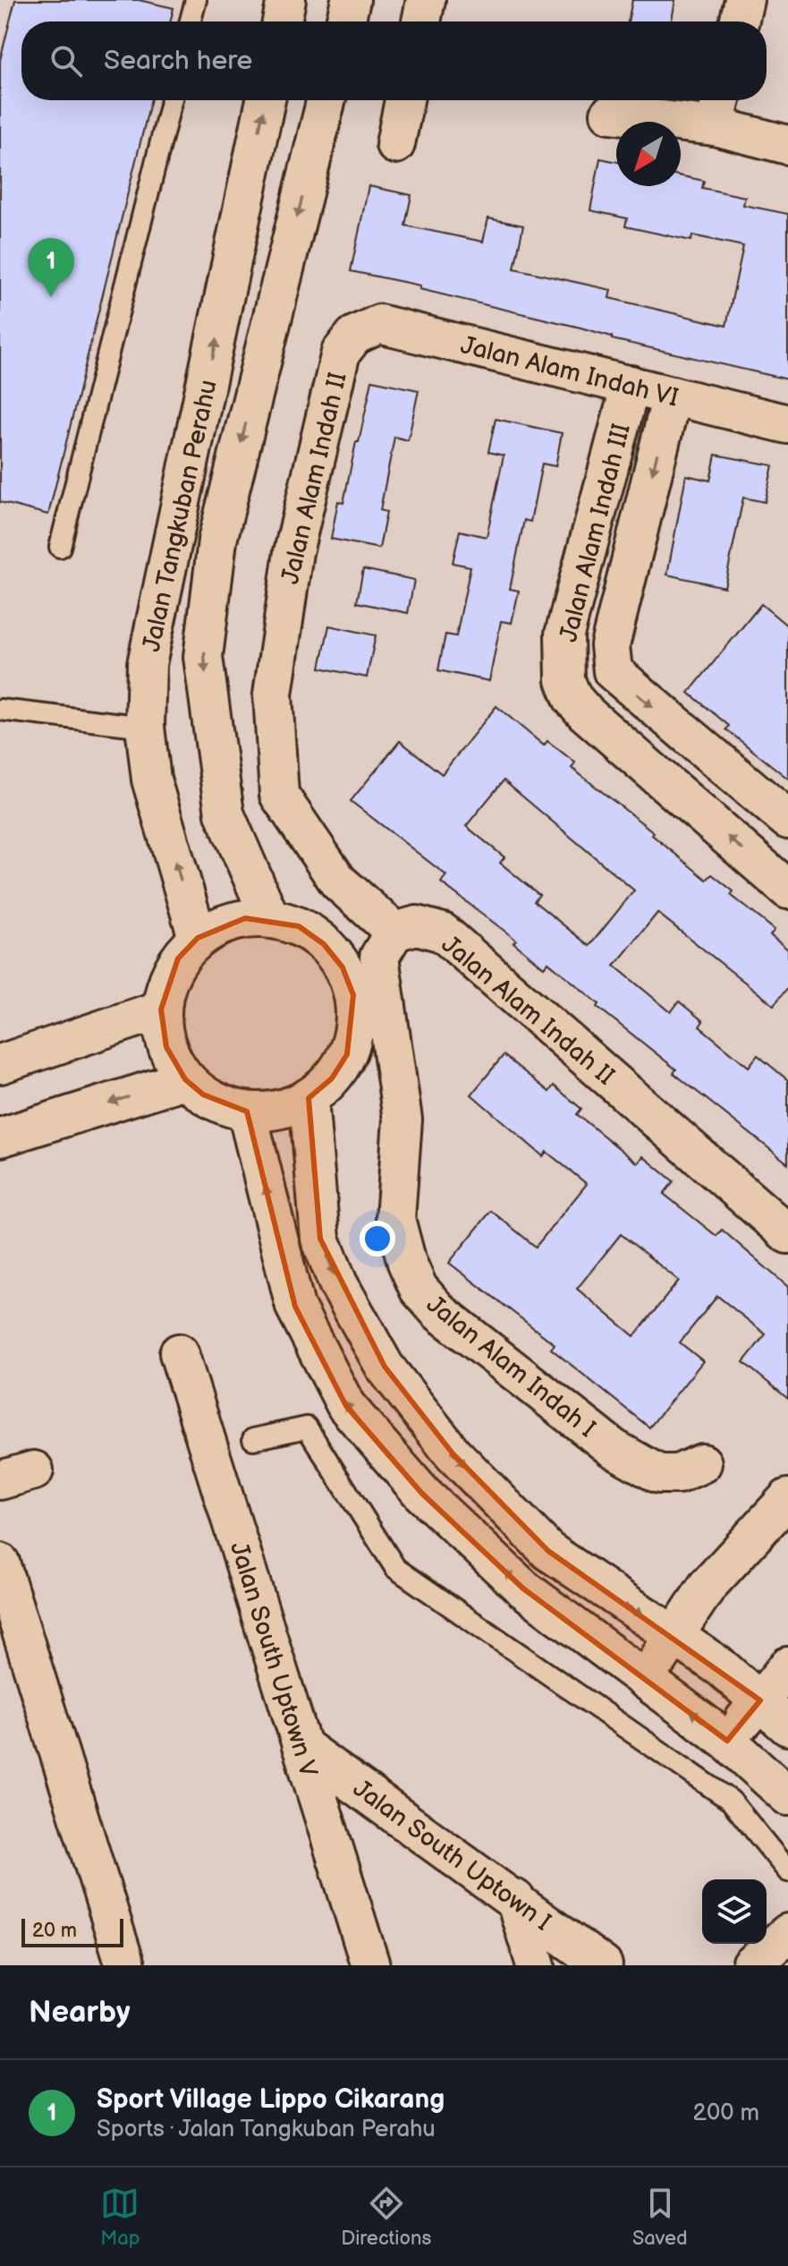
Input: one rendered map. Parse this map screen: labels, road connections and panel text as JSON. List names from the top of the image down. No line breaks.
{"streets":{"street":["Jalan Alam Indah VI","Jalan Alam Indah II","Jalan Tangkuban Perahu","Jalan Alam Indah III","Jalan Alam Indah I","Jalan South Uptown V","Jalan South Uptown I"]},"crossings":[["Jalan Alam Indah VI","Jalan Alam Indah II"],["Jalan Alam Indah VI","Jalan Alam Indah III"],["Jalan Alam Indah II","Jalan Alam Indah I"],["Jalan South Uptown V","Jalan South Uptown I"]],"scale_bar":"20 m","north":"bottom left","page":{"search":"Search here","pins":"1","scale":"20 m","heading":"Nearby","list":[{"mark":"1","name":"Sport Village Lippo Cikarang","note":"Sports · Jalan Tangkuban Perahu","value":"200 m"}],"nav":["Map","Directions","Saved"]}}
